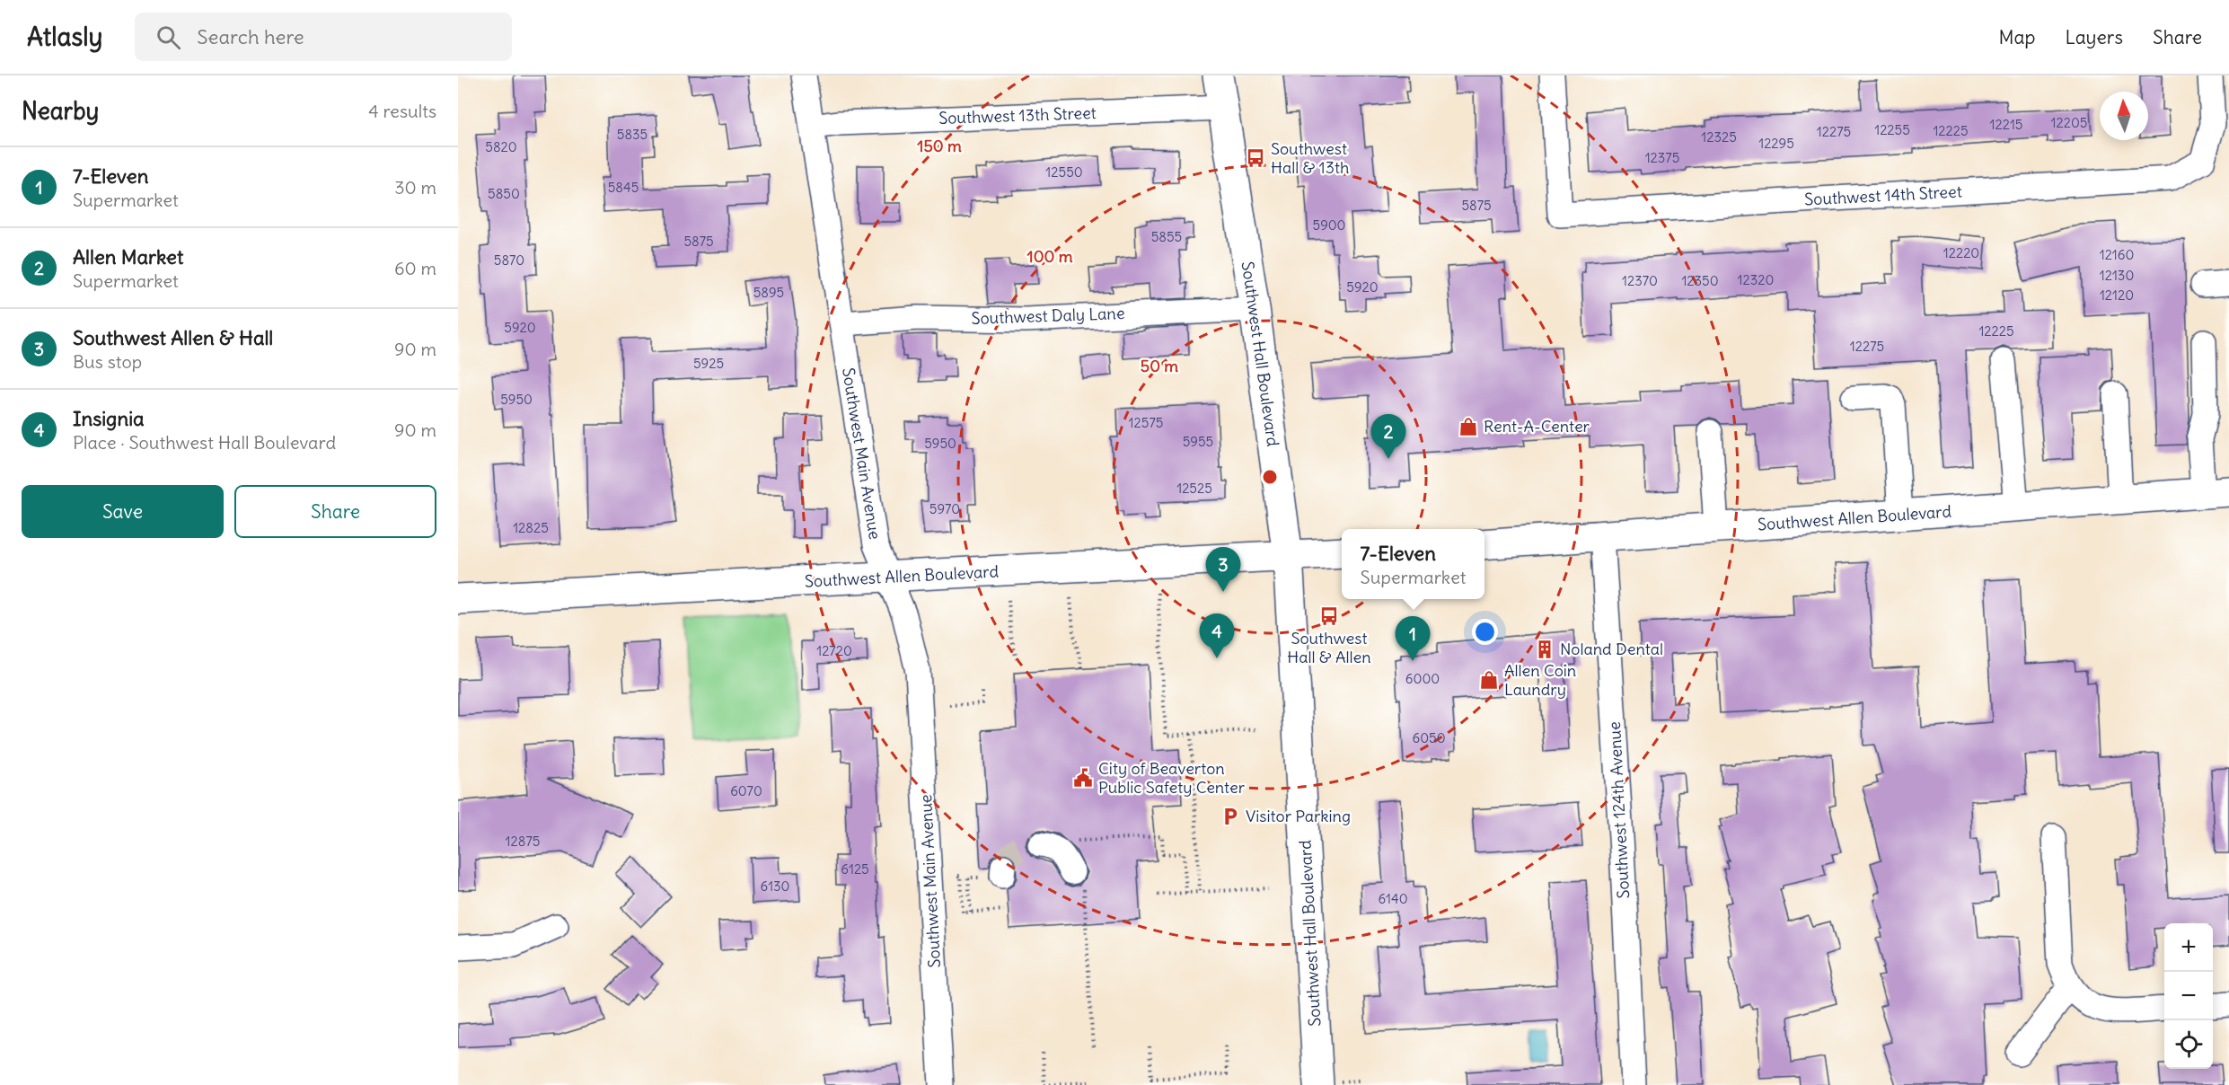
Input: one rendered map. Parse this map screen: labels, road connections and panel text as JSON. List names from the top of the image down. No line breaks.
{"streets":{"main road":["Southwest Hall Boulevard","Southwest Allen Boulevard"],"street":["Southwest 13th Street","Southwest 14th Street","Southwest Daly Lane","Southwest Main Avenue","Southwest 124th Avenue"]},"crossings":[["Southwest 13th Street","Southwest Hall Boulevard"],["Southwest 13th Street","Southwest Main Avenue"],["Southwest Daly Lane","Southwest Hall Boulevard"],["Southwest Daly Lane","Southwest Main Avenue"],["Southwest Hall Boulevard","Southwest Allen Boulevard"],["Southwest Main Avenue","Southwest Allen Boulevard"],["Southwest Allen Boulevard","Southwest 124th Avenue"]],"places":{"bus stop":["Southwest Hall & 13th","Southwest Hall & Allen"],"shop":["Rent-A-Center","Allen Coin Laundry"],"building":["Noland Dental"],"public building":["City of Beaverton Public Safety Center"],"parking":["Visitor Parking"]},"house_numbers":["12205","12215","12255","12225","12275","5835","12325","12295","5820","12375","12550","5845","5850","5875","5900","5855","5875","12220","12160","5870","12130","12320","12370","12350","5920","5895","12120","5920","12225","12275","5925","5950","12575","5955","5950","12525","5970","12825","12720","6000","6050","6070","12875","6125","6130","6140"],"north":"top","page":{"header":"Atlasly","search":"Search here","nav":["Map","Layers","Share"],"heading":["Nearby","4 results"],"list":[{"mark":"1","name":"7-Eleven","note":"Supermarket","value":"30 m"},{"mark":"2","name":"Allen Market","note":"Supermarket","value":"60 m"},{"mark":"3","name":"Southwest Allen & Hall","note":"Bus stop","value":"90 m"},{"mark":"4","name":"Insignia","note":"Place · Southwest Hall Boulevard","value":"90 m"}],"pins":["2","3","4","1"],"buttons":["Save","Share"],"popup":["7-Eleven","Supermarket"],"map_buttons":["+","−"]},"rings":["150 m","100 m","50 m"]}
